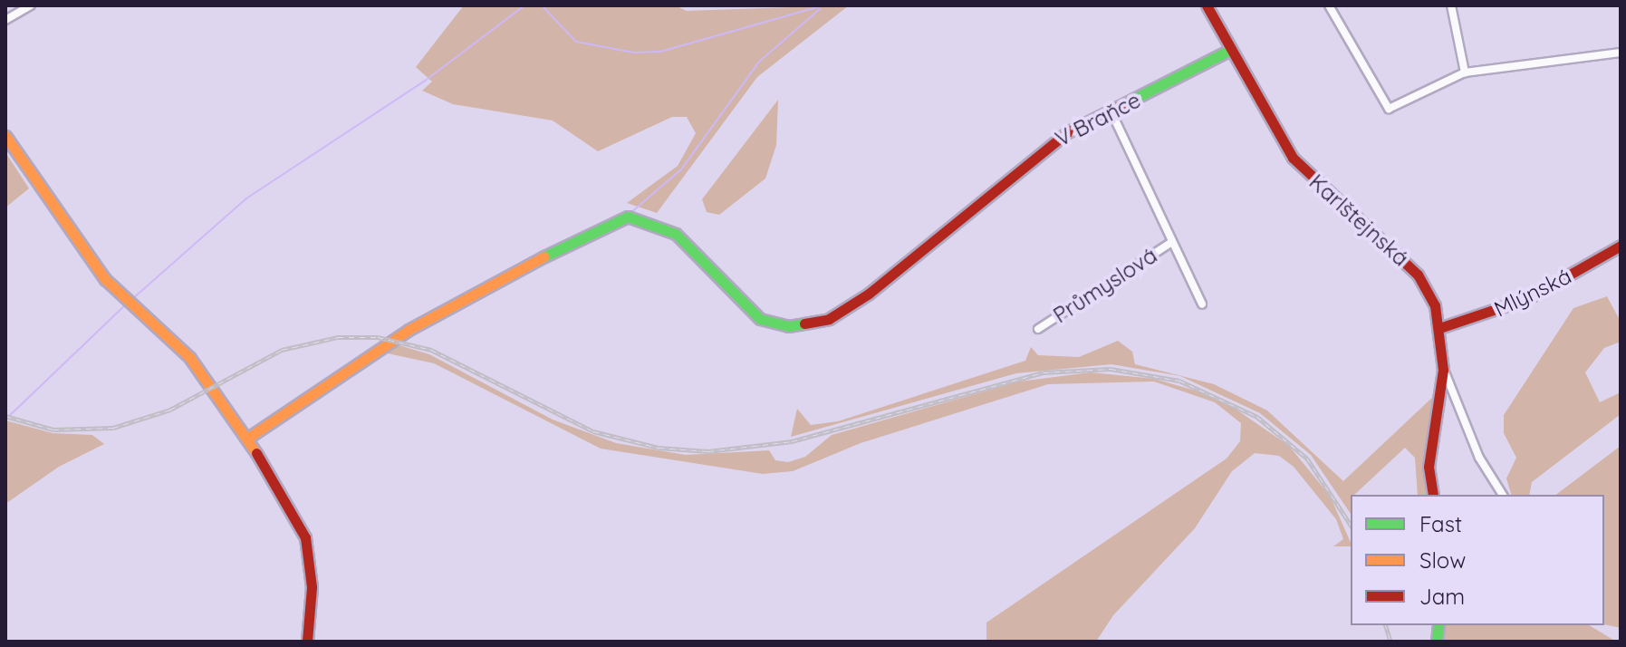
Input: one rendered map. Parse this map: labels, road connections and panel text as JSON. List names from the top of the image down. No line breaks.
{"streets":{"street":["V Braňce","Karlštejnská","Průmyslová","Mlýnská"]},"crossings":[["V Braňce","Karlštejnská"],["V Braňce","Průmyslová"],["Karlštejnská","Mlýnská"]],"legend":["Fast","Slow","Jam"]}
